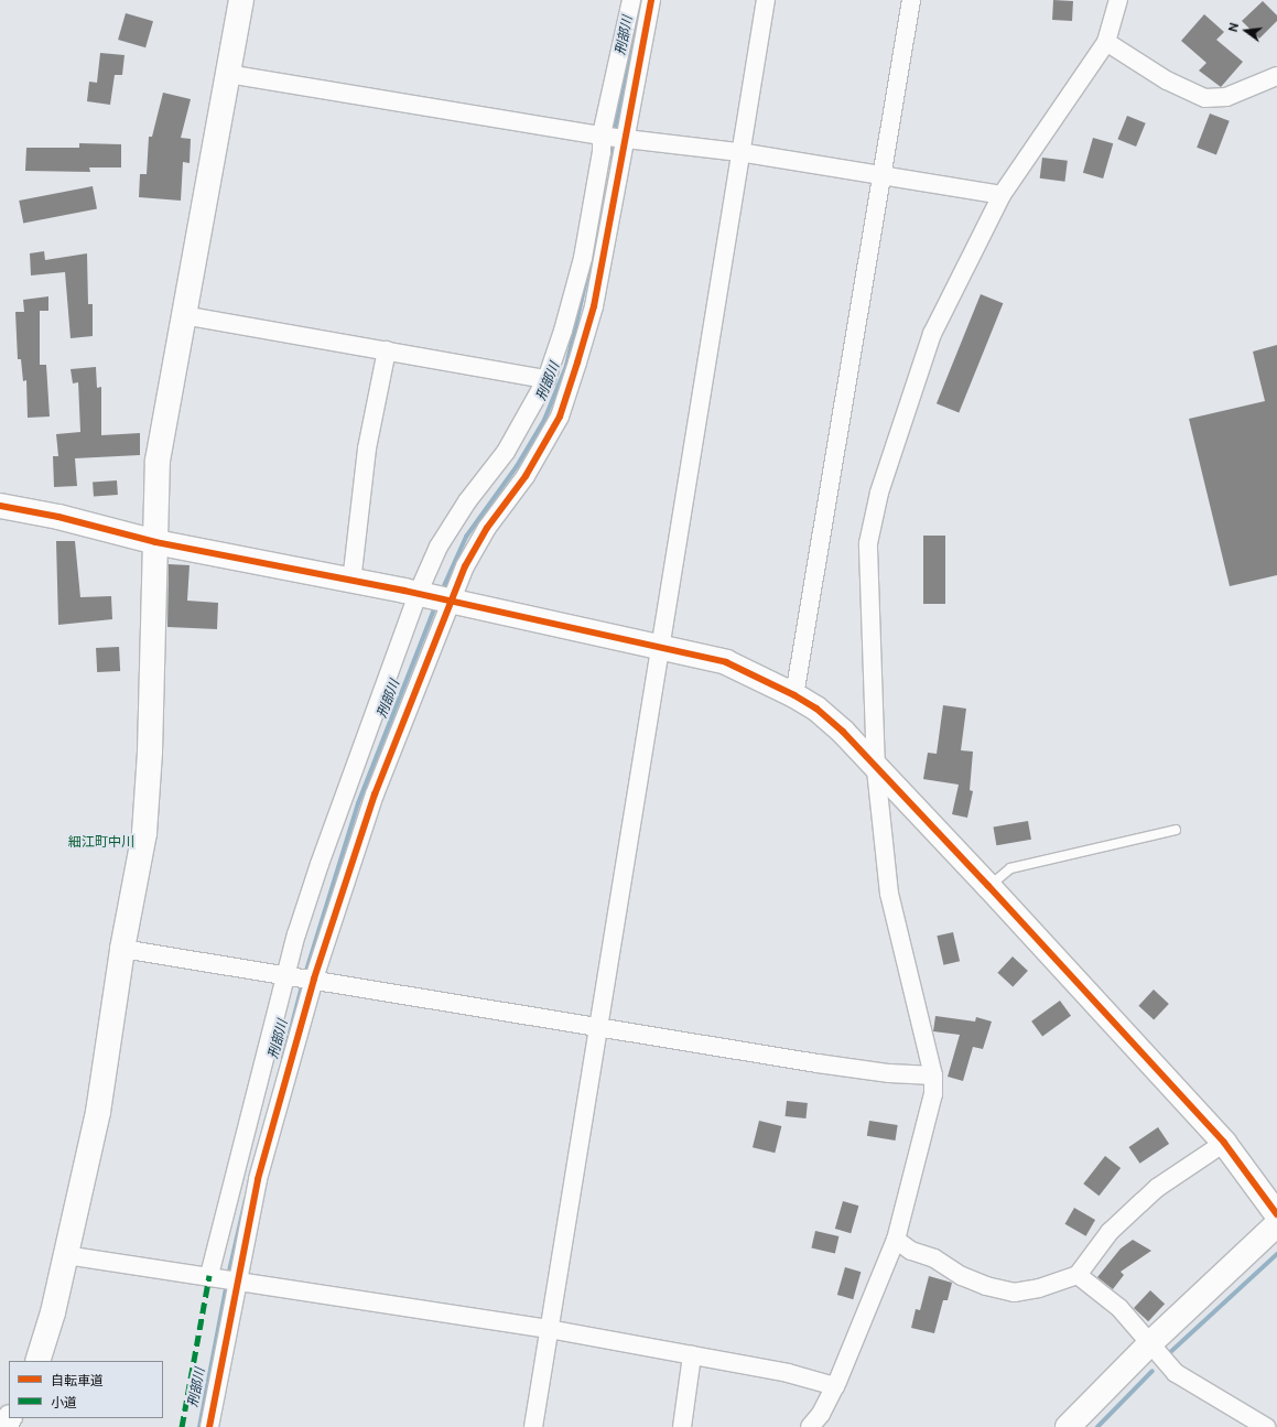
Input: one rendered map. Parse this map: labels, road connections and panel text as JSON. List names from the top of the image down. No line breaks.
{"districts":["細江町中川"],"water":["刑部川"],"legend":["自転車道","小道"],"north":"left"}
